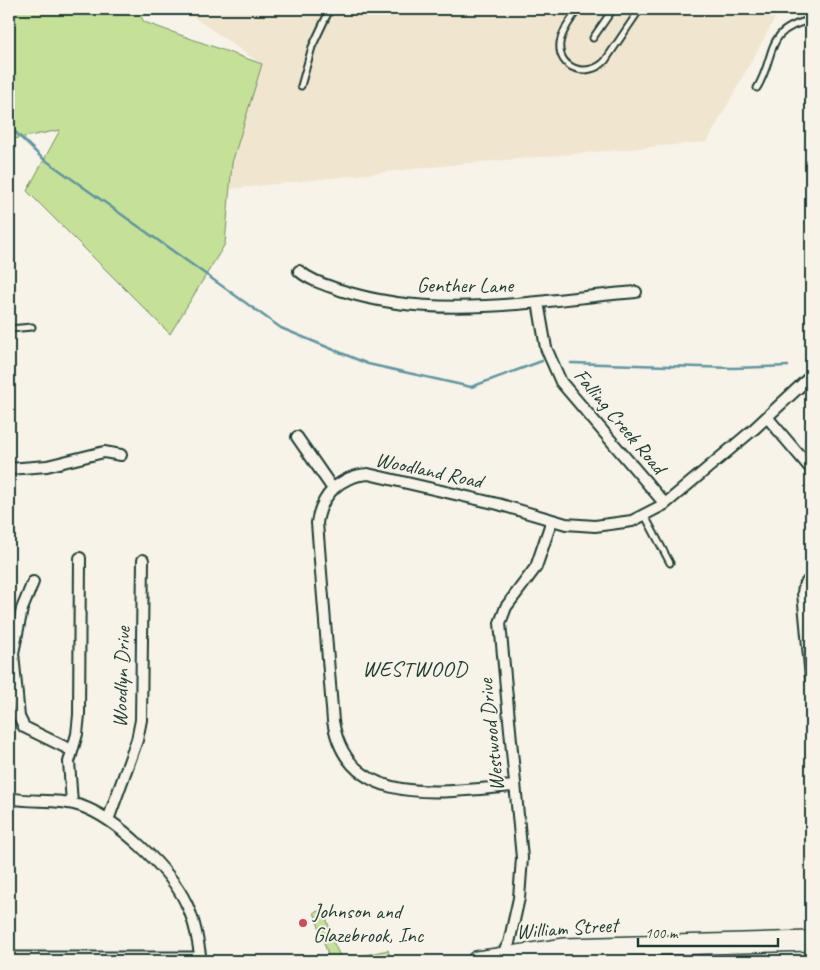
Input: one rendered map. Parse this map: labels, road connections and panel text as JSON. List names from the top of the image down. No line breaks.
{"streets":{"highway":["William Street"],"street":["Genther Lane","Falling Creek Road","Woodland Road","Woodlyn Drive","Westwood Drive"]},"crossings":[["Genther Lane","Falling Creek Road"],["Falling Creek Road","Woodland Road"],["Woodland Road","Westwood Drive"],["Westwood Drive","William Street"]],"districts":["WESTWOOD"],"places":["Johnson and Glazebrook, Inc"],"scale_bar":"100 m"}
